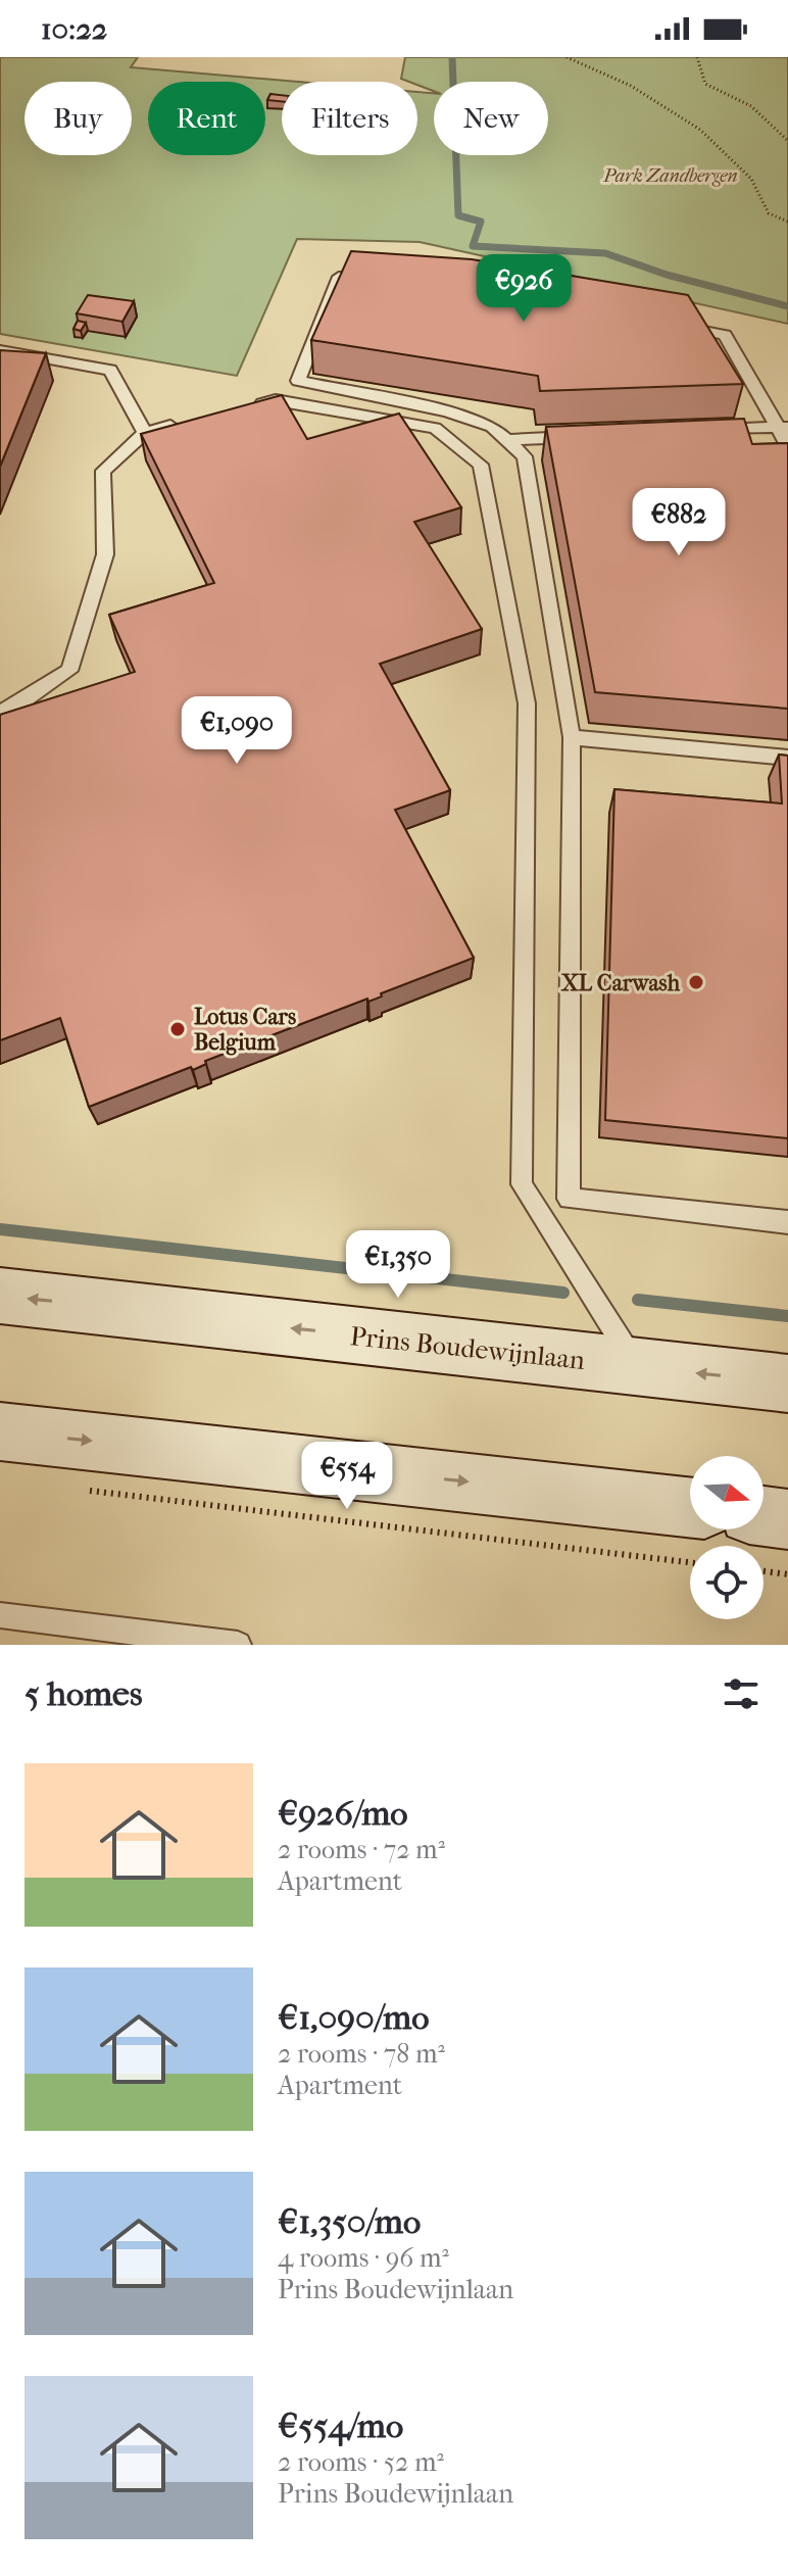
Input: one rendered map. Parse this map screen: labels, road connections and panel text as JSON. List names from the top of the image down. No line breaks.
{"streets":{"main road":["Prins Boudewijnlaan"]},"parks":["Park Zandbergen"],"places":["XL Carwash","Lotus Cars Belgium"],"north":"right","page":{"status":"10:22","chip":["Buy","Rent","Filters","New"],"price":["€926","€882","€1,090","€1,350","€554"],"heading":"5 homes","list":[{"name":"€926/mo","note":"2 rooms · 72 m² · Apartment"},{"name":"€1,090/mo","note":"2 rooms · 78 m² · Apartment"},{"name":"€1,350/mo","note":"4 rooms · 96 m² · Prins Boudewijnlaan"},{"name":"€554/mo","note":"2 rooms · 52 m² · Prins Boudewijnlaan"}]}}
